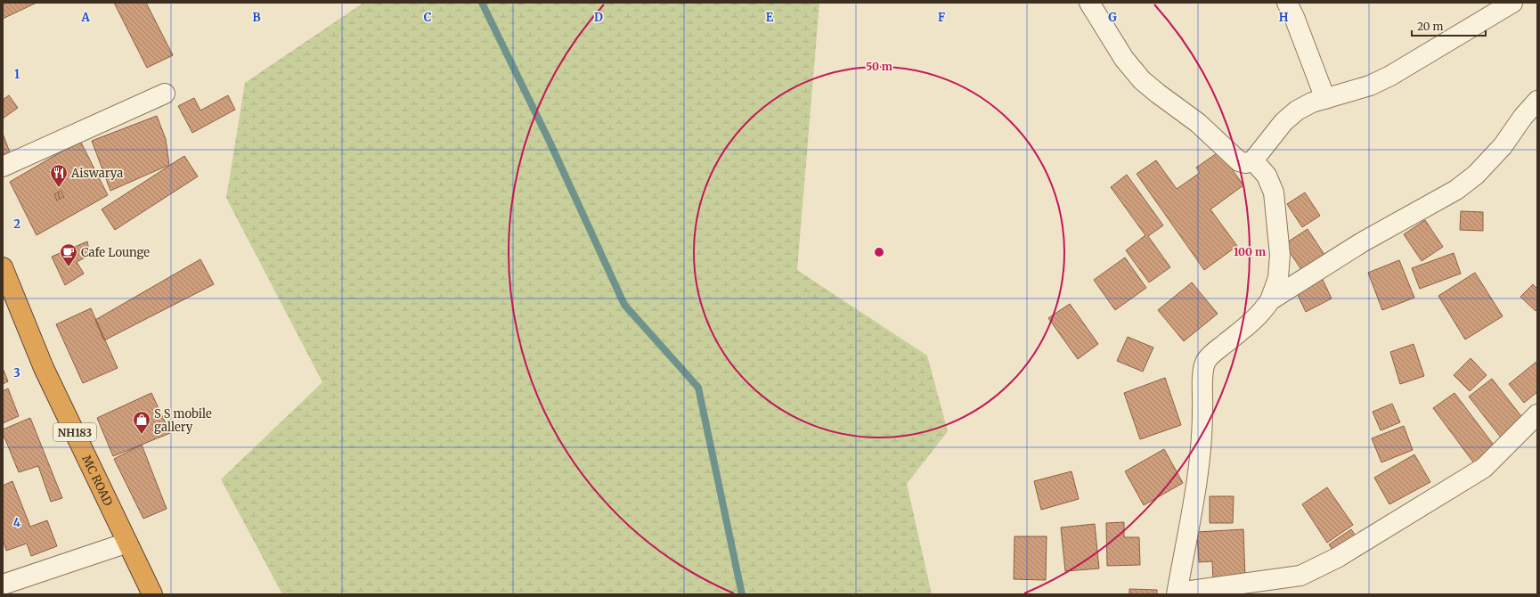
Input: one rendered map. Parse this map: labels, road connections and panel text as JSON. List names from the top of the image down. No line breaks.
{"streets":{"highway":["NH183","MC ROAD"]},"places":{"restaurant":["Aiswarya"],"cafe":["Cafe Lounge"],"shop":["S S mobile gallery"]},"scale_bar":"20 m","grid":{"columns":["A","B","C","D","E","F","G","H"],"rows":["1","2","3","4"]},"rings":["50 m","100 m"]}
